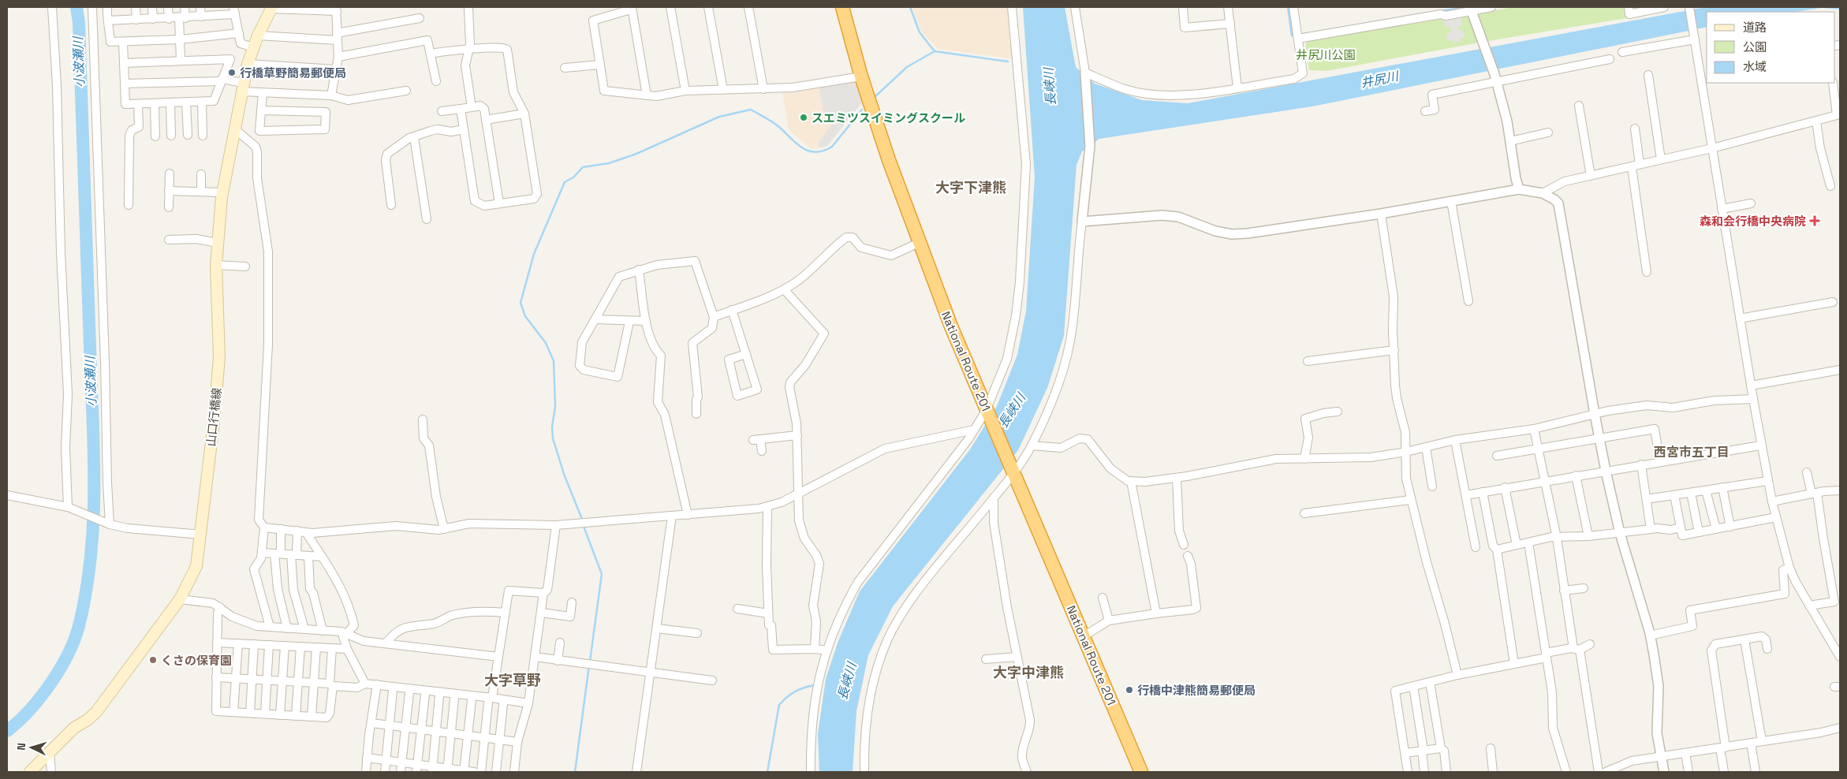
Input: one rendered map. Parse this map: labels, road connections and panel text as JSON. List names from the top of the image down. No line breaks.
{"streets":{"highway":["National Route 201"],"main road":["山口行橋線"]},"districts":["大字下津熊","西宮市五丁目","大字中津熊","大字草野"],"water":["小波瀬川","井尻川","長峡川"],"parks":["井尻川公園"],"places":{"other":["行橋草野簡易郵便局","スエミツスイミングスクール","くさの保育園","行橋中津熊簡易郵便局"],"health":["森和会行橋中央病院"]},"legend":["道路","公園","水域"],"north":"left"}
